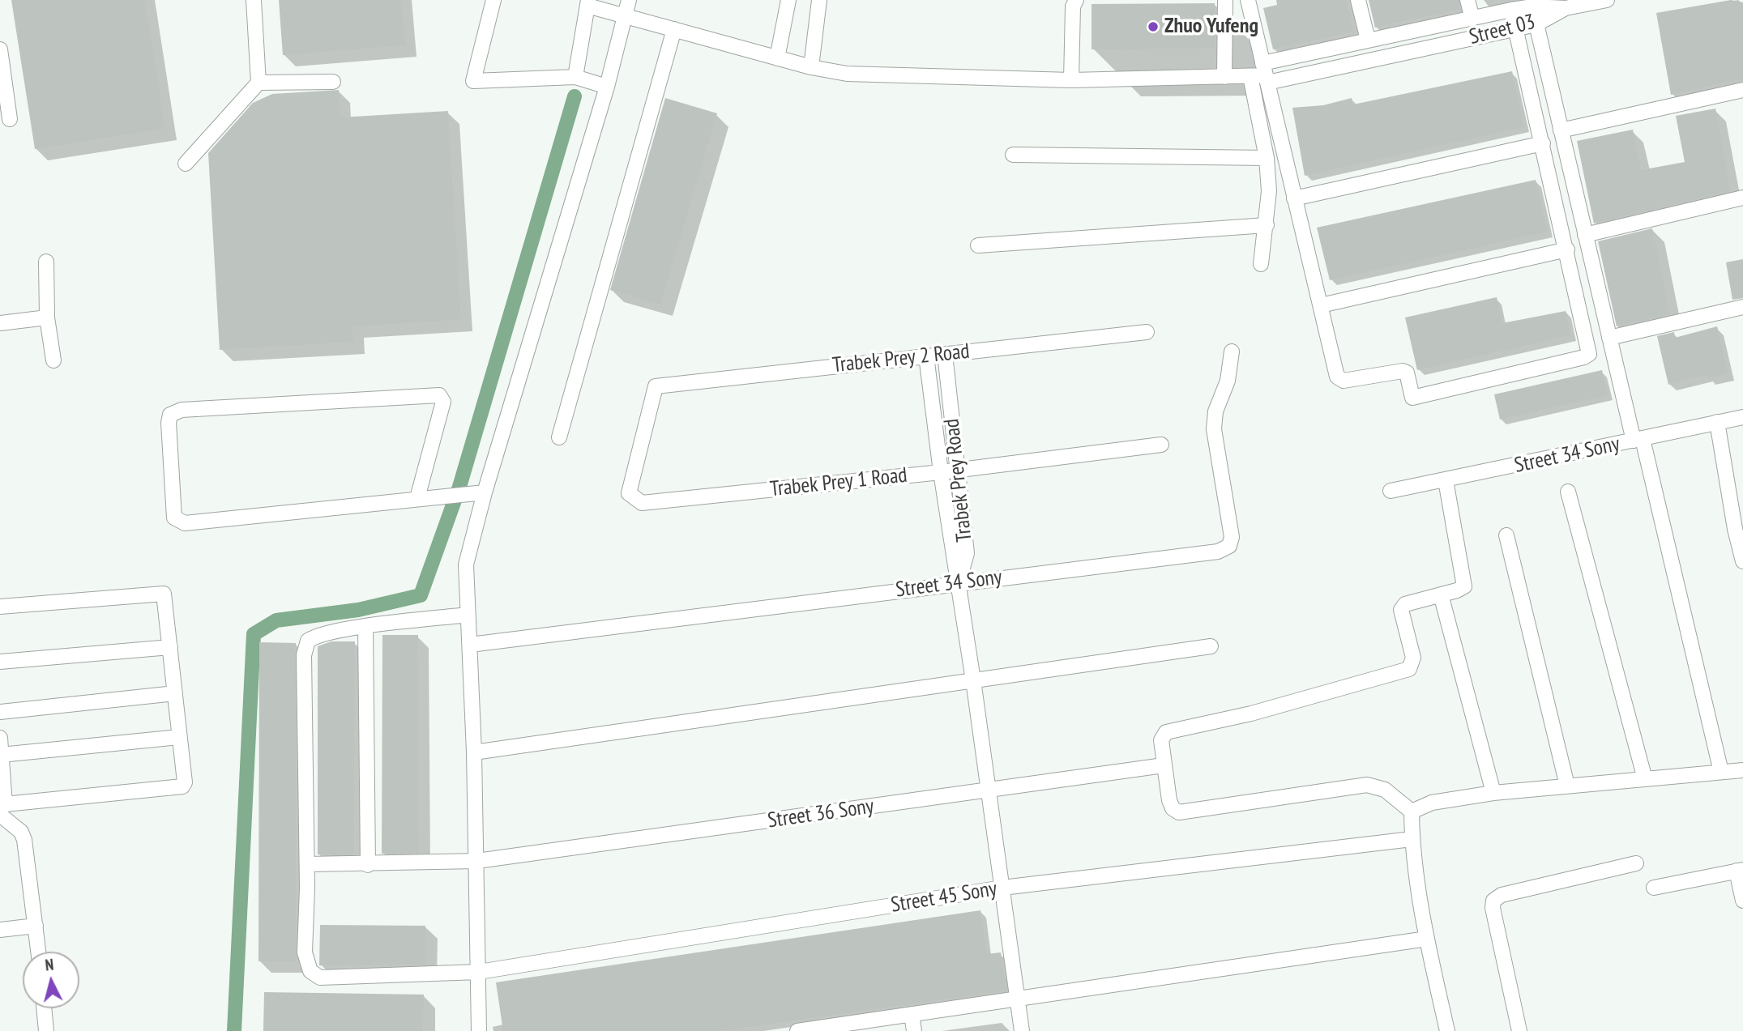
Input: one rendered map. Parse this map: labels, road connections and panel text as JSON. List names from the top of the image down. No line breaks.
{"streets":{"street":["Street 03","Trabek Prey 2 Road","Street 34 Sony","Trabek Prey Road","Trabek Prey 1 Road","Street 36 Sony","Street 45 Sony"]},"crossings":[["Trabek Prey 2 Road","Trabek Prey Road"],["Trabek Prey 2 Road","Trabek Prey 1 Road"],["Street 34 Sony","Trabek Prey Road"],["Trabek Prey Road","Trabek Prey 1 Road"],["Street 36 Sony","Street 45 Sony"]],"places":["Zhuo Yufeng"],"north":"top"}
